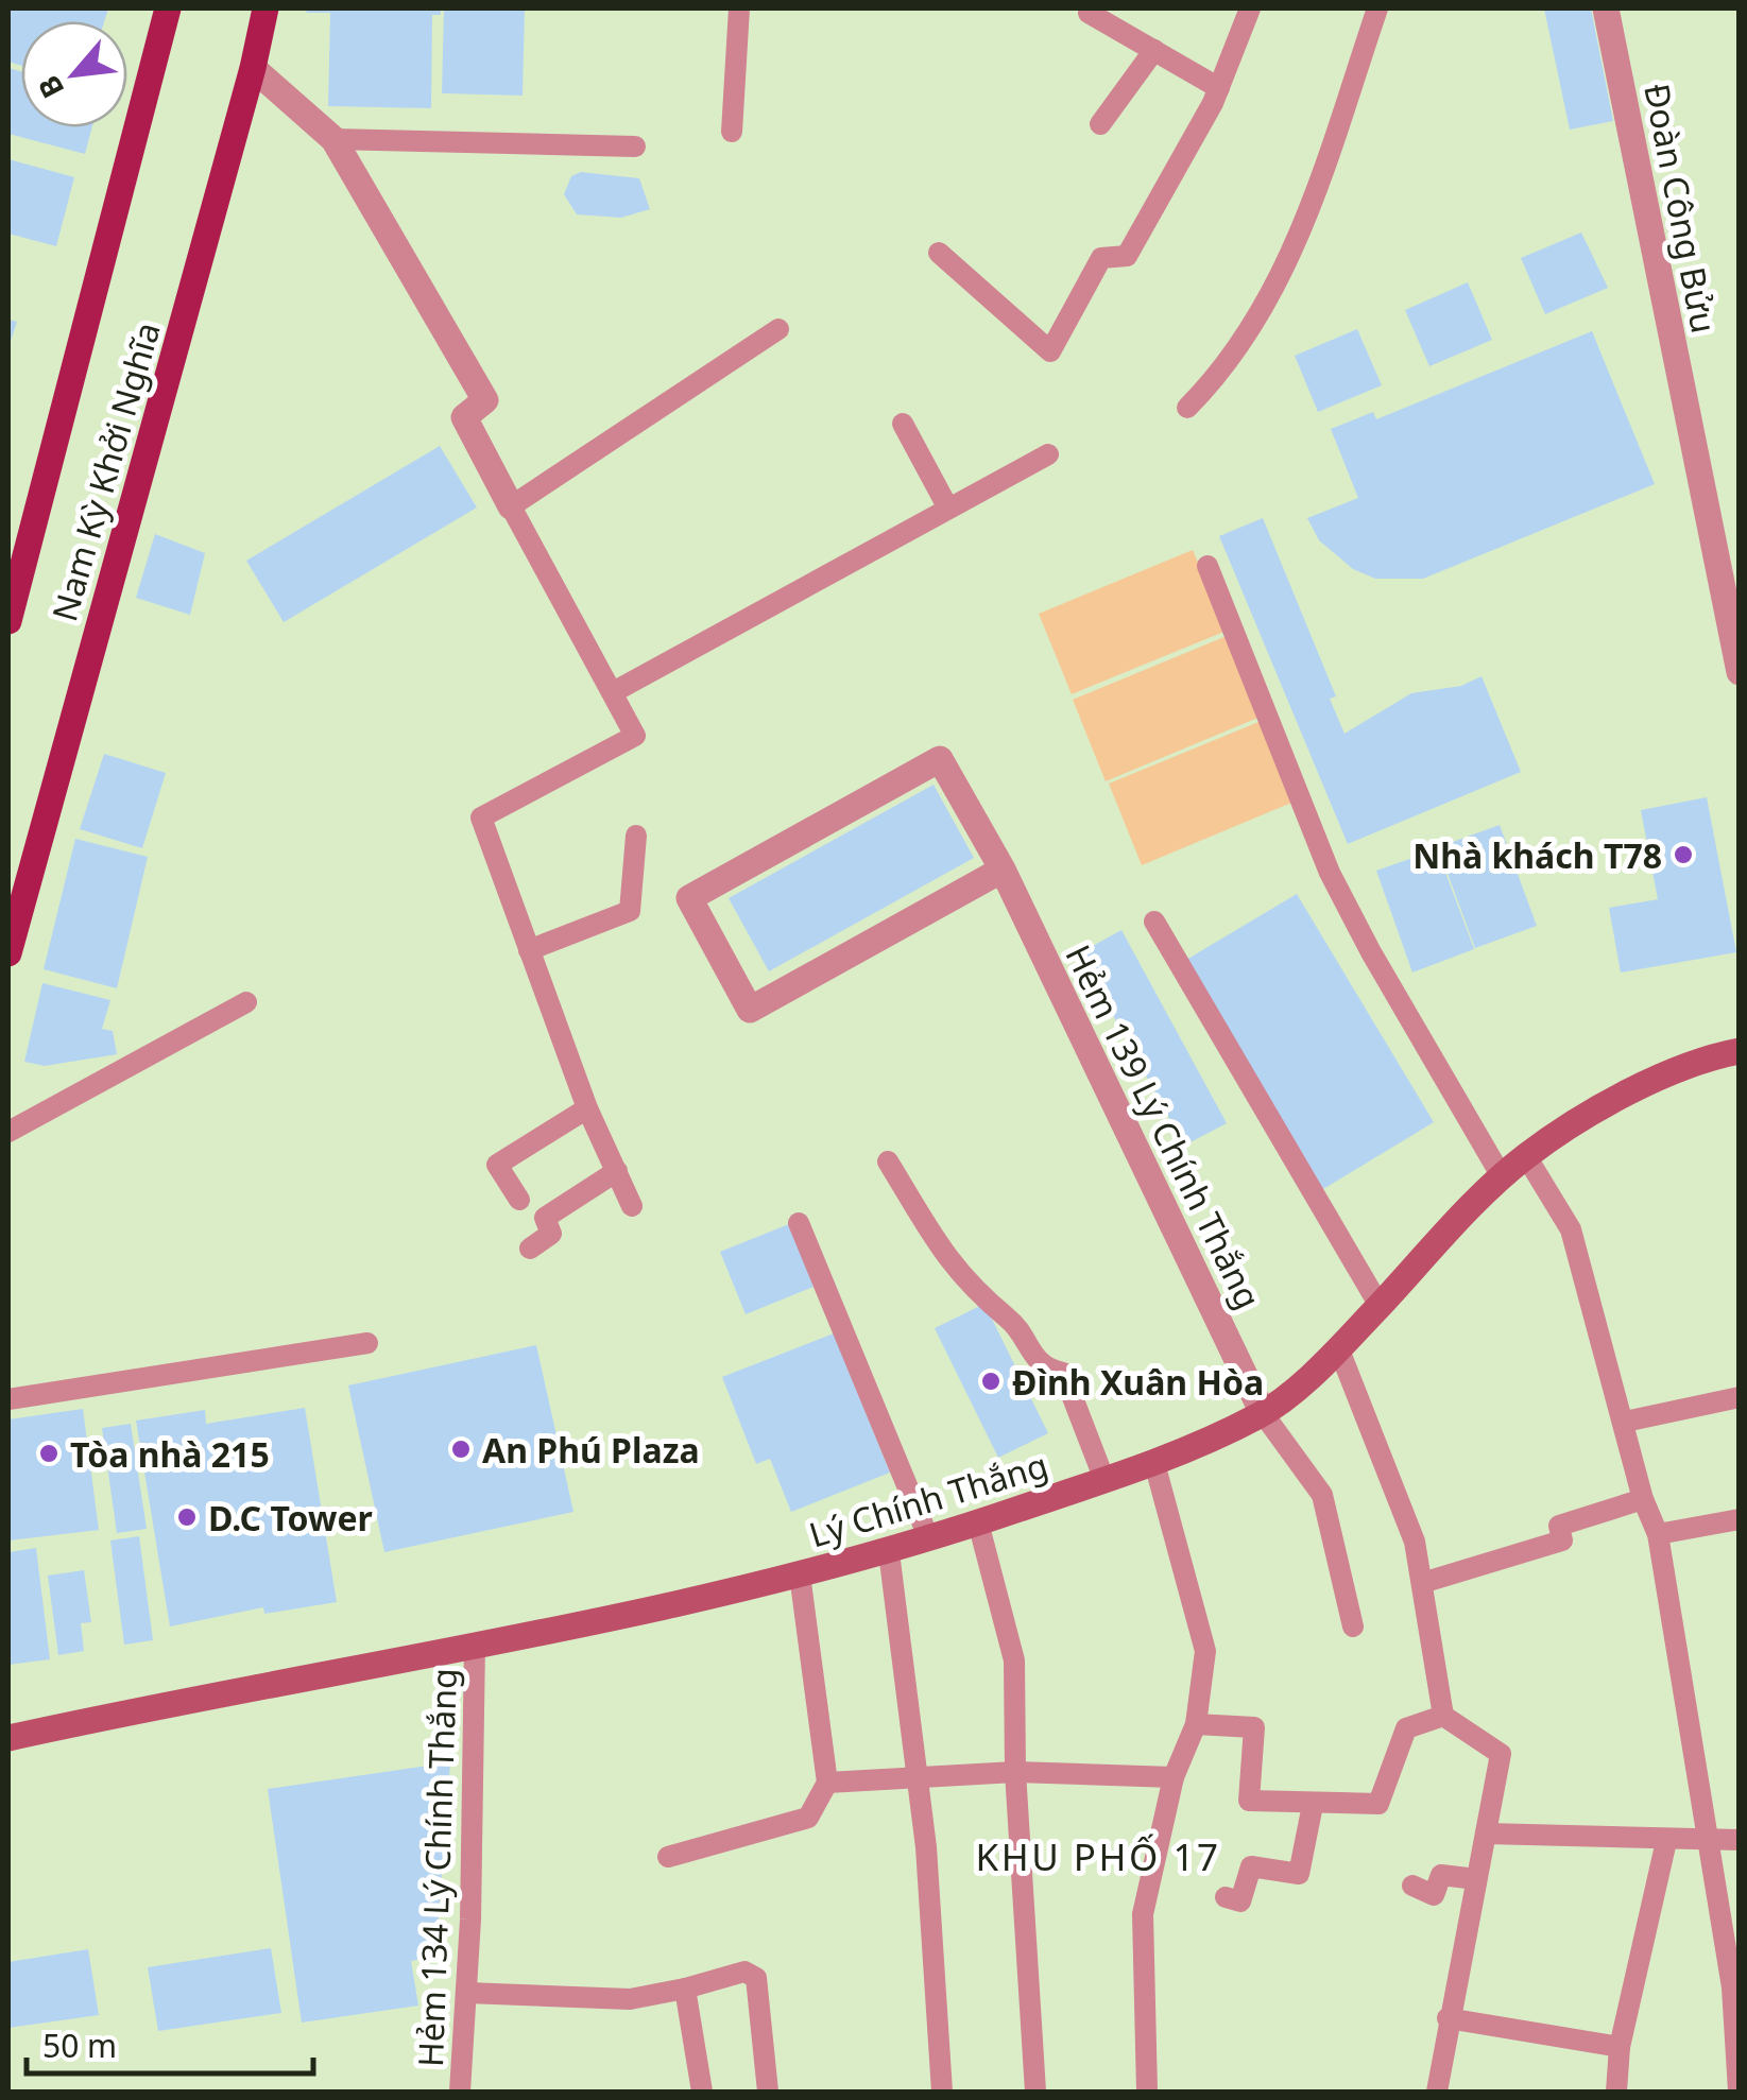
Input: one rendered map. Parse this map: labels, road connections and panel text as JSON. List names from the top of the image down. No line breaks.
{"streets":{"main road":["Nam Kỳ Khởi Nghĩa","Lý Chính Thắng"],"street":["Đoàn Công Bửu","Hẻm 139 Lý Chính Thắng"],"lane":["Hẻm 134 Lý Chính Thắng"]},"crossings":[["Hẻm 139 Lý Chính Thắng","Lý Chính Thắng"],["Lý Chính Thắng","Hẻm 134 Lý Chính Thắng"]],"districts":["KHU PHỐ 17"],"places":["Nhà khách T78","Đình Xuân Hòa","An Phú Plaza","Tòa nhà 215","D.C Tower"],"scale_bar":"50 m","north":"bottom left"}
